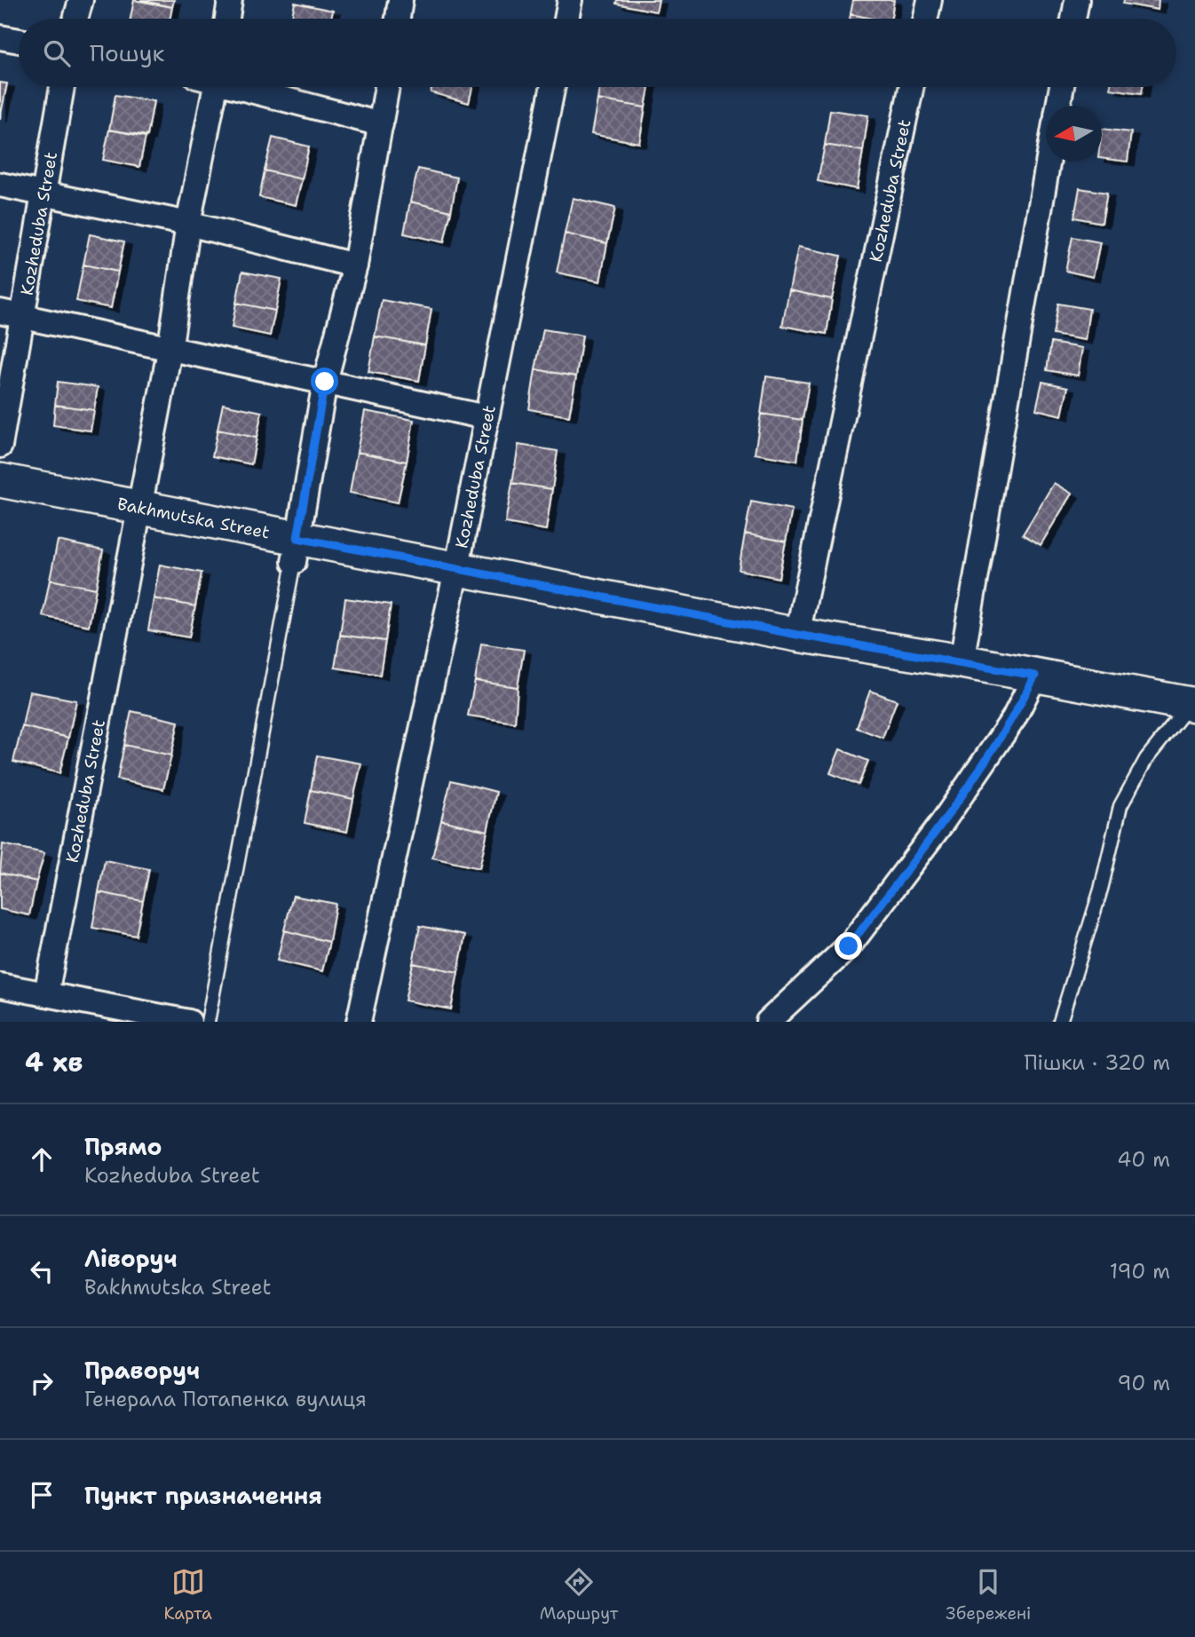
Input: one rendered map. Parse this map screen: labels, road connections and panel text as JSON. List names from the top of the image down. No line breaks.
{"streets":{"main road":["Bakhmutska Street"],"street":["Kozheduba Street"]},"crossings":[["Kozheduba Street","Bakhmutska Street"]],"north":"left","page":{"search":"Пошук","heading":["4 хв","Пішки · 320 m"],"list":[["Прямо","Kozheduba Street","40 m"],["Ліворуч","Bakhmutska Street","190 m"],["Праворуч","Генерала Потапенка вулиця","90 m"],"Пункт призначення"],"nav":["Карта","Маршрут","Збережені"]}}
